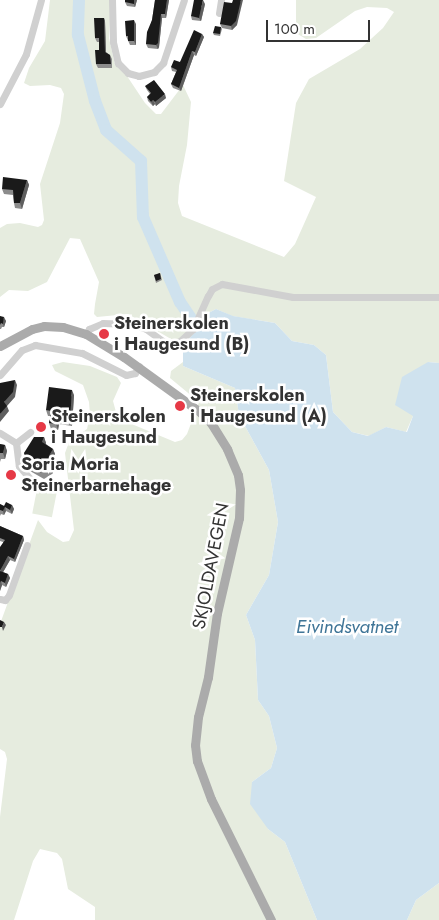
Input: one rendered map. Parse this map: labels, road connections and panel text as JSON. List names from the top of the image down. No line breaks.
{"streets":{"main road":["SKJOLDAVEGEN"]},"water":["Eivindsvatnet"],"places":["Steinerskolen i Haugesund (B)","Steinerskolen i Haugesund (A)","Steinerskolen i Haugesund","Soria Moria Steinerbarnehage"],"scale_bar":"100 m"}
